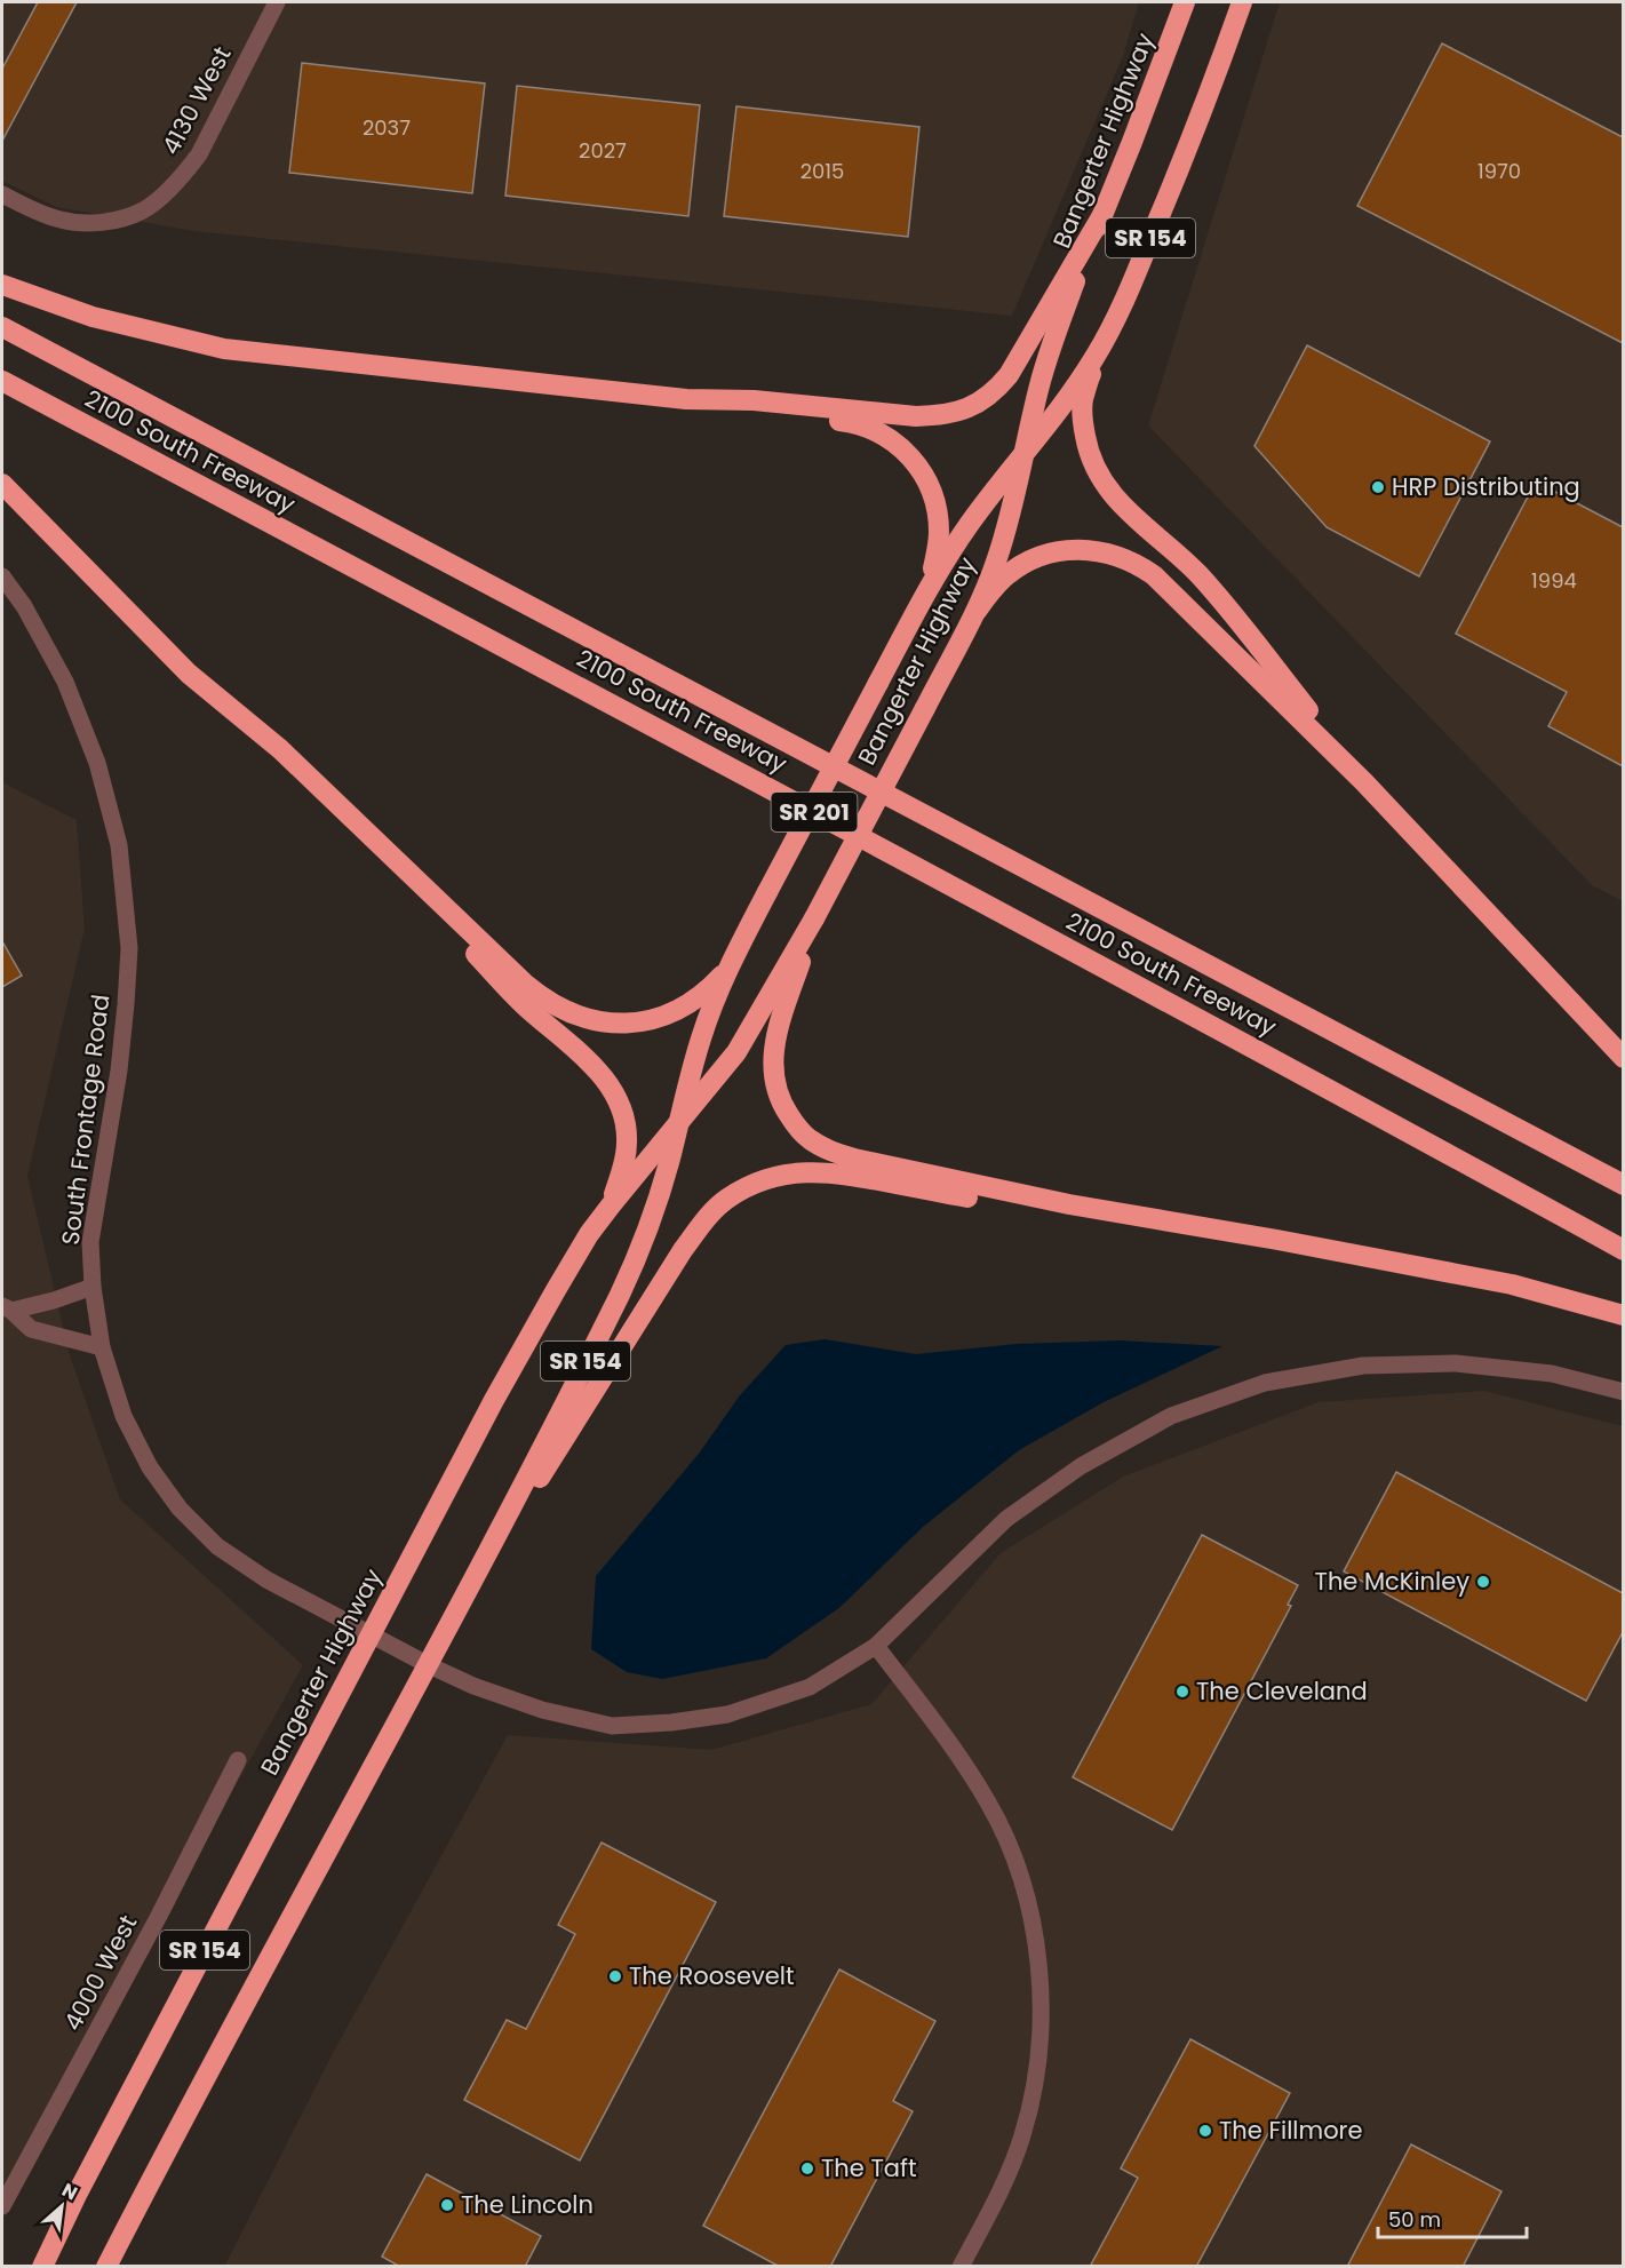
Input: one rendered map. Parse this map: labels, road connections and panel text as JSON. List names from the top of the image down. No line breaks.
{"streets":{"highway":["Bangerter Highway","SR 154","2100 South Freeway","SR 201"],"street":["4130 West","South Frontage Road","4000 West"]},"crossings":[["Bangerter Highway","South Frontage Road"]],"places":["HRP Distributing","The McKinley","The Cleveland","The Roosevelt","The Fillmore","The Taft","The Lincoln"],"house_numbers":["2037","2027","2015","1970","1994"],"scale_bar":"50 m","north":"top right"}
